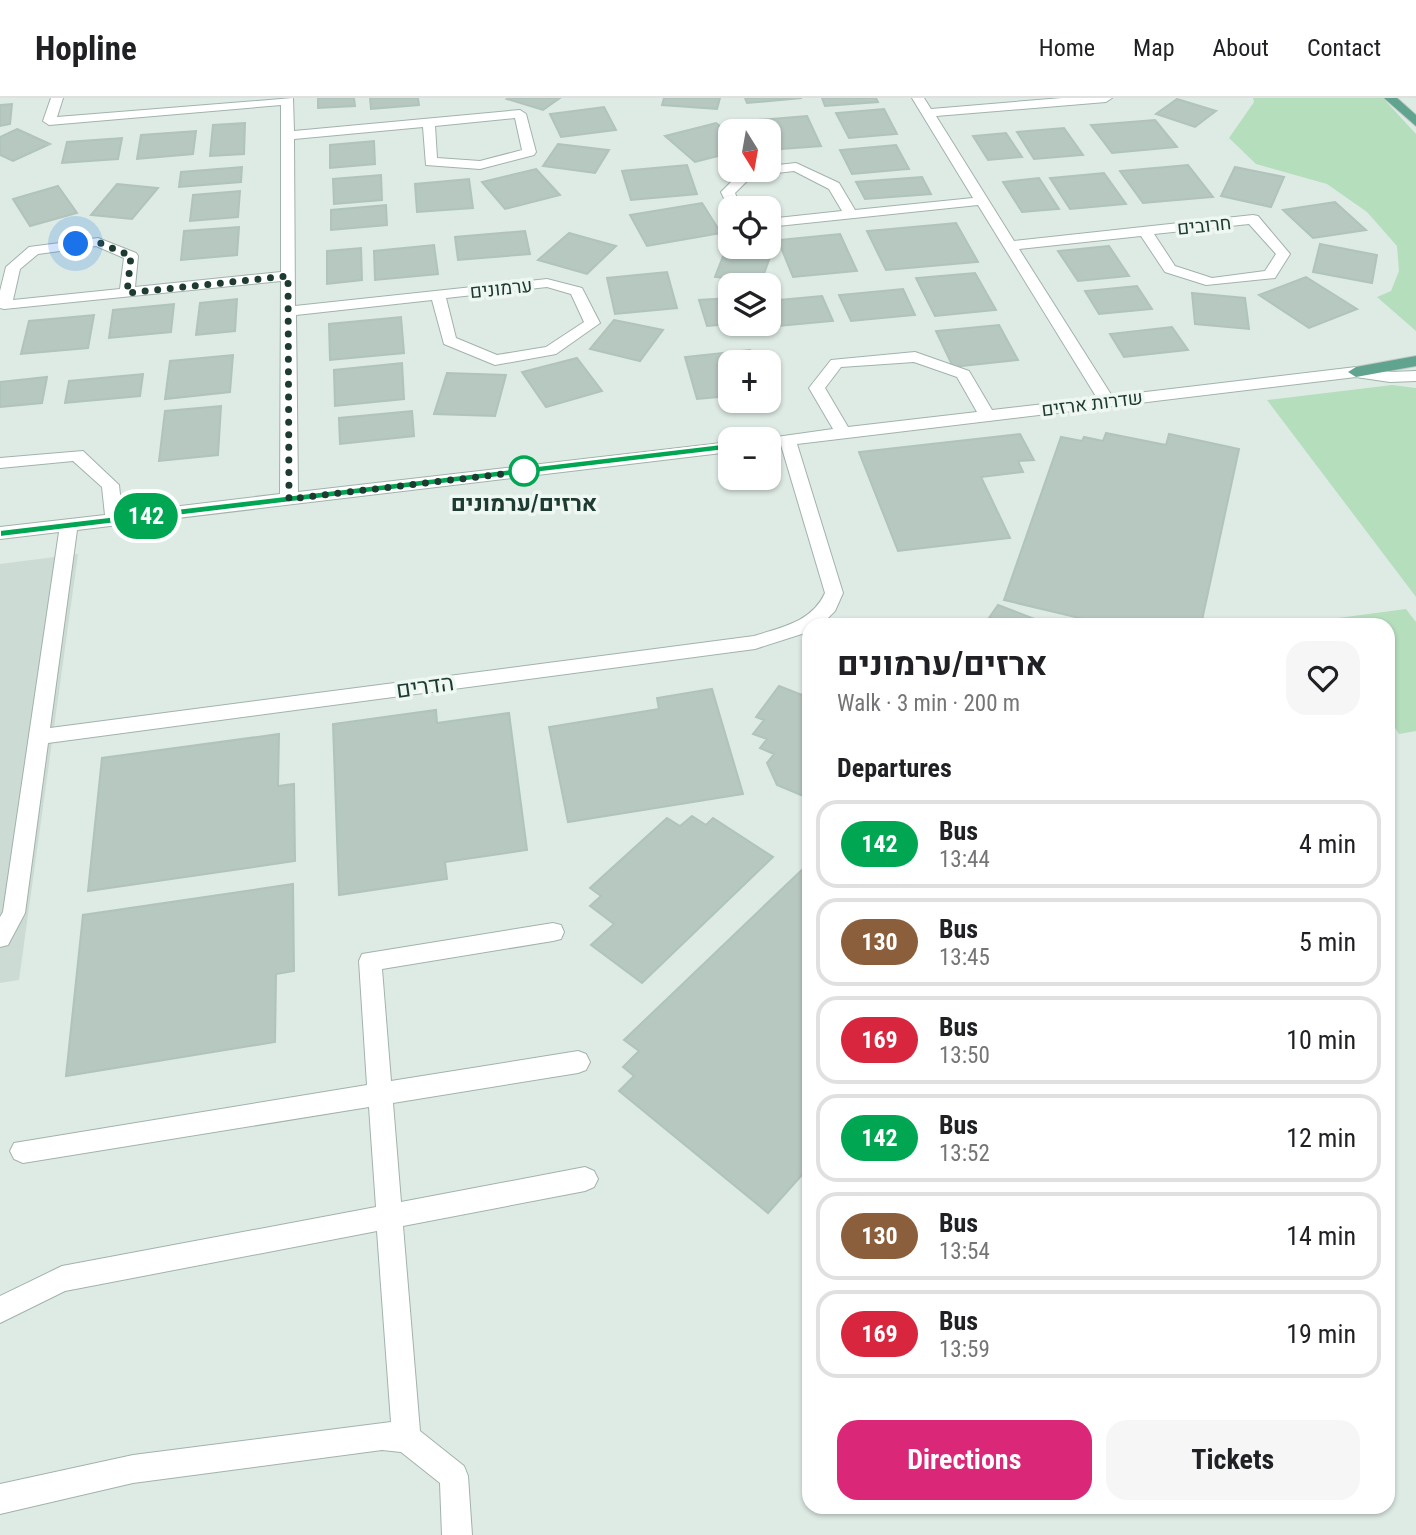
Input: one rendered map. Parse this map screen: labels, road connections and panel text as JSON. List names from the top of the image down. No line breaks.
{"streets":{"street":["חרובים","ערמונים","שדרות ארזים","הדרים"]},"crossings":[["שדרות ארזים","הדרים"]],"places":["ארזים/ערמונים"],"lines":["bus line 142"],"north":"bottom","page":{"header":"Hopline","nav":["Home","Map","About","Contact"],"on_map":"142","map_buttons":["+","−"],"heading":[["ארזים/ערמונים","Walk · 3 min · 200 m"],"Departures"],"list":[{"mark":"142","name":"Bus","note":"13:44","value":"4 min"},{"mark":"130","name":"Bus","note":"13:45","value":"5 min"},{"mark":"169","name":"Bus","note":"13:50","value":"10 min"},{"mark":"142","name":"Bus","note":"13:52","value":"12 min"},{"mark":"130","name":"Bus","note":"13:54","value":"14 min"},{"mark":"169","name":"Bus","note":"13:59","value":"19 min"}],"buttons":["Directions","Tickets"]}}
